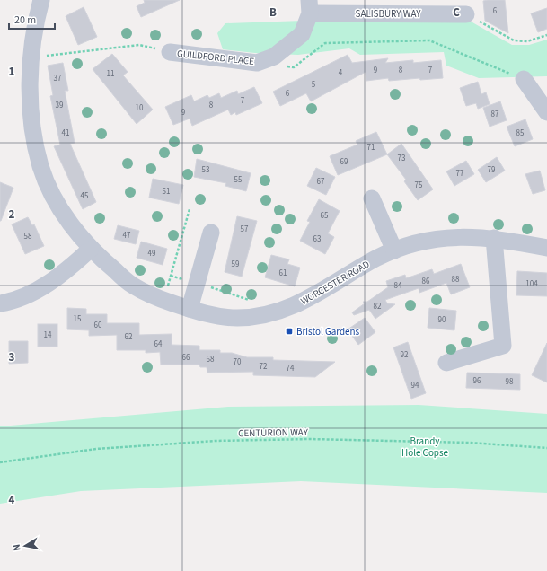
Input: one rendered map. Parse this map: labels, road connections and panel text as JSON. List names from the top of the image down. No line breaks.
{"streets":{"street":["SALISBURY WAY","GUILDFORD PLACE","WORCESTER ROAD"],"path":["CENTURION WAY"]},"crossings":[["SALISBURY WAY","GUILDFORD PLACE"]],"parks":["Brandy Hole Copse"],"places":{"transit":["Bristol Gardens"]},"house_numbers":["6","9","8","7","4","11","37","5","6","7","39","8","10","9","87","41","85","71","73","69","53","79","77","55","67","75","51","45","65","57","47","58","63","49","59","61","88","86","104","84","82","15","90","60","14","62","64","92","66","68","70","72","74","96","98","94"],"scale_bar":"20 m","north":"left","grid":{"columns":["B","C"],"rows":["1","2","3","4"]}}
